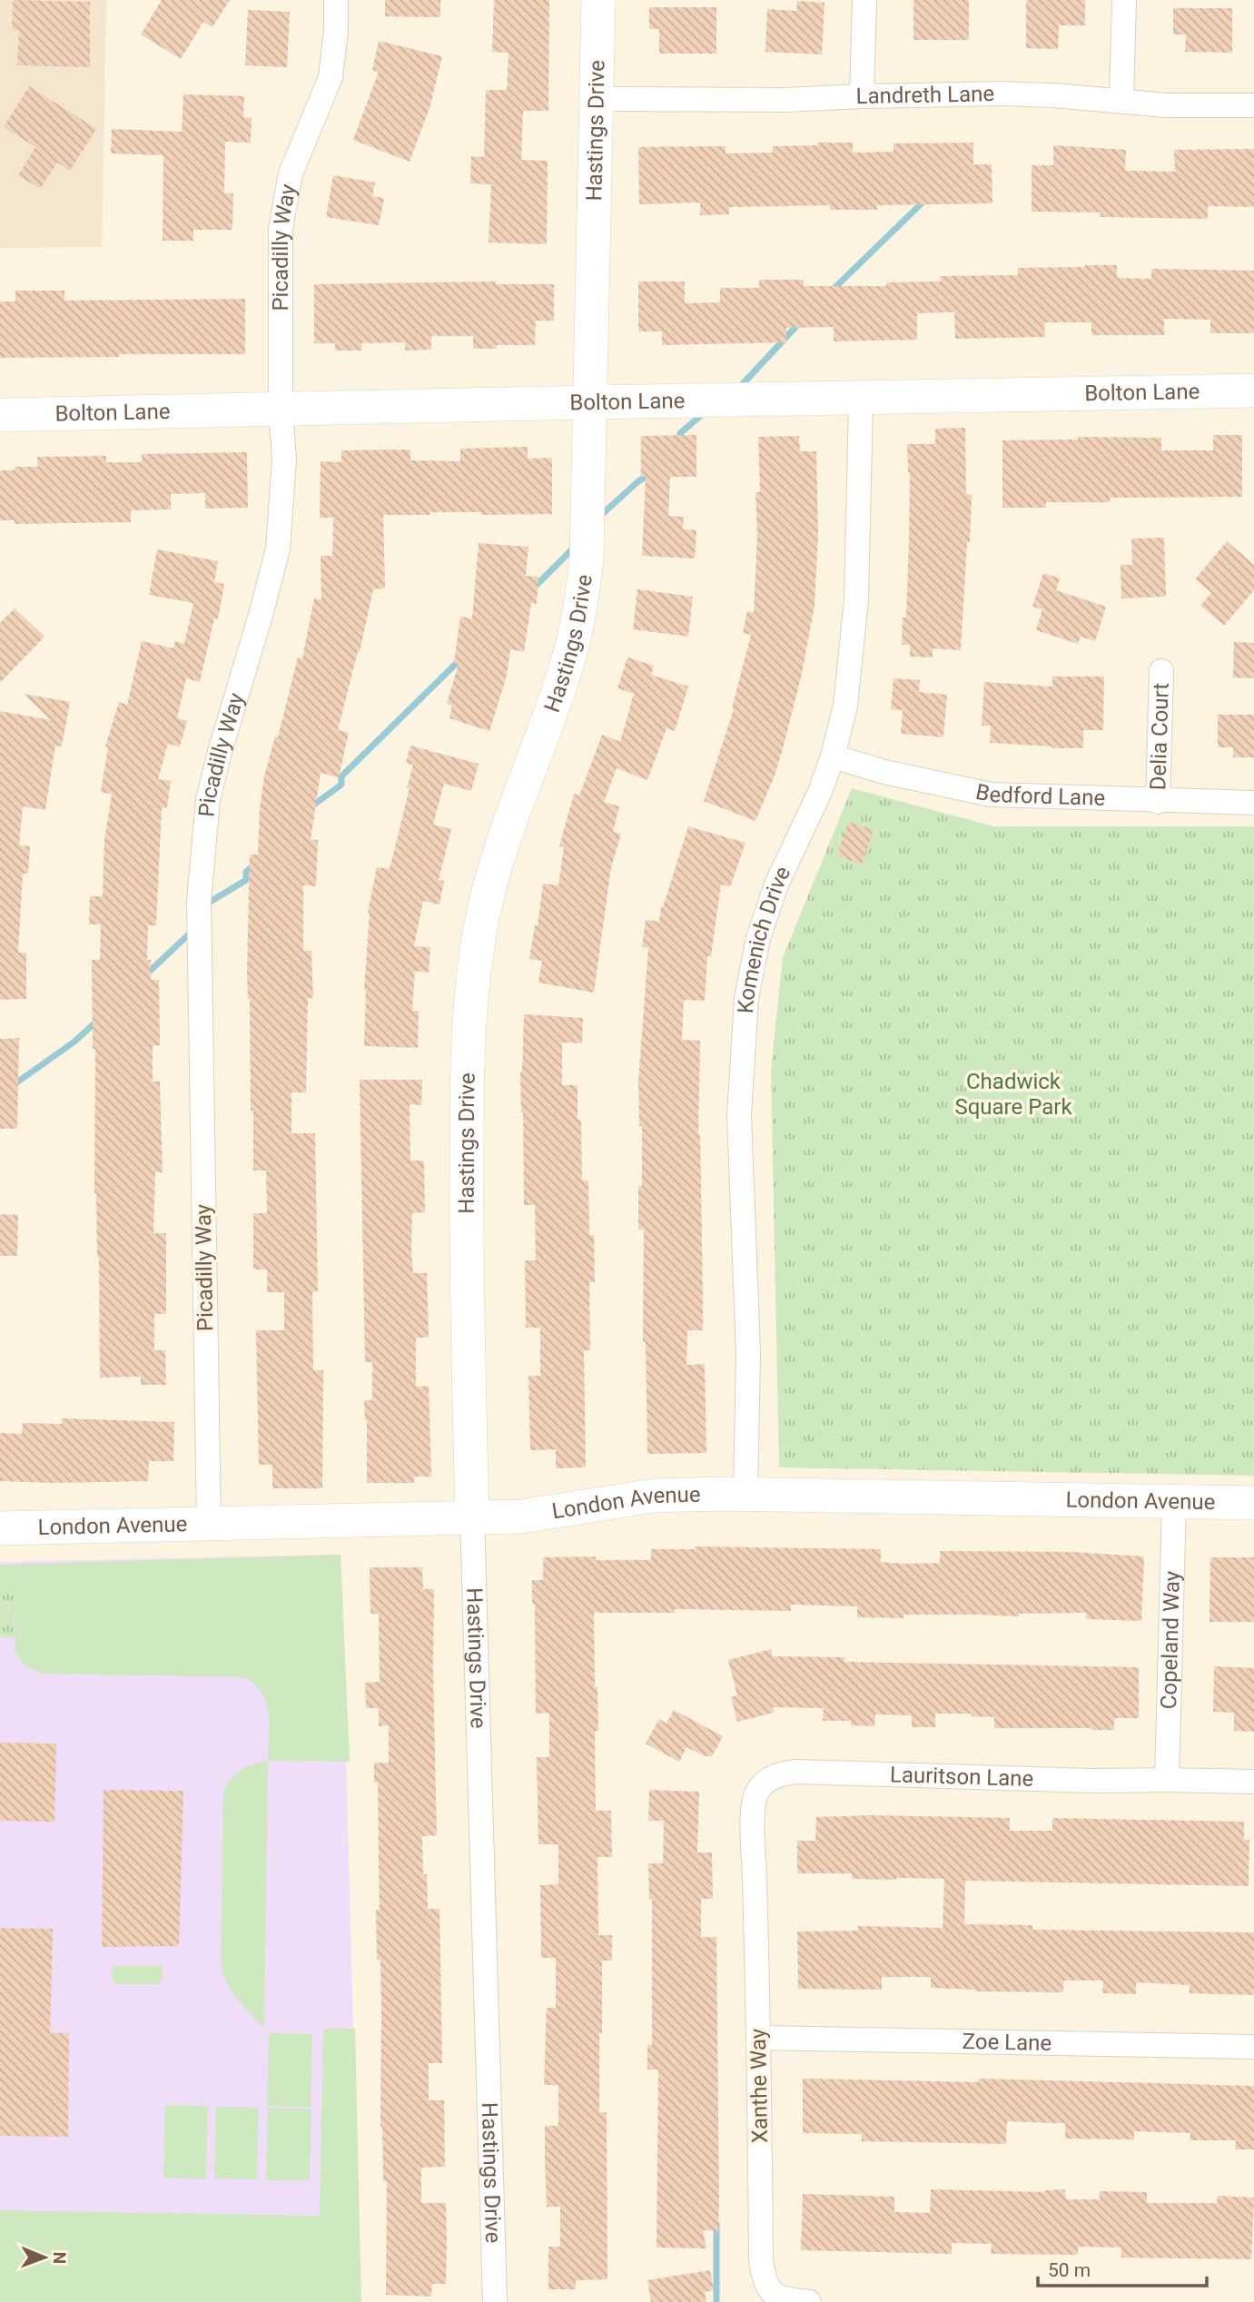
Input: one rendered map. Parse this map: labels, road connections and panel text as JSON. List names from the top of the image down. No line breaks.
{"streets":{"street":["Landreth Lane","Hastings Drive","Picadilly Way","Bolton Lane","Delia Court","Bedford Lane","Komenich Drive","London Avenue","Copeland Way","Lauritson Lane","Zoe Lane","Xanthe Way"]},"crossings":[["Landreth Lane","Hastings Drive"],["Hastings Drive","Bolton Lane"],["Hastings Drive","London Avenue"],["Picadilly Way","Bolton Lane"],["Picadilly Way","London Avenue"],["Bolton Lane","Komenich Drive"],["Delia Court","Bedford Lane"],["Bedford Lane","Komenich Drive"],["Komenich Drive","London Avenue"],["London Avenue","Copeland Way"],["Copeland Way","Lauritson Lane"],["Lauritson Lane","Xanthe Way"],["Zoe Lane","Xanthe Way"]],"parks":["Chadwick Square Park"],"scale_bar":"50 m","north":"right"}
